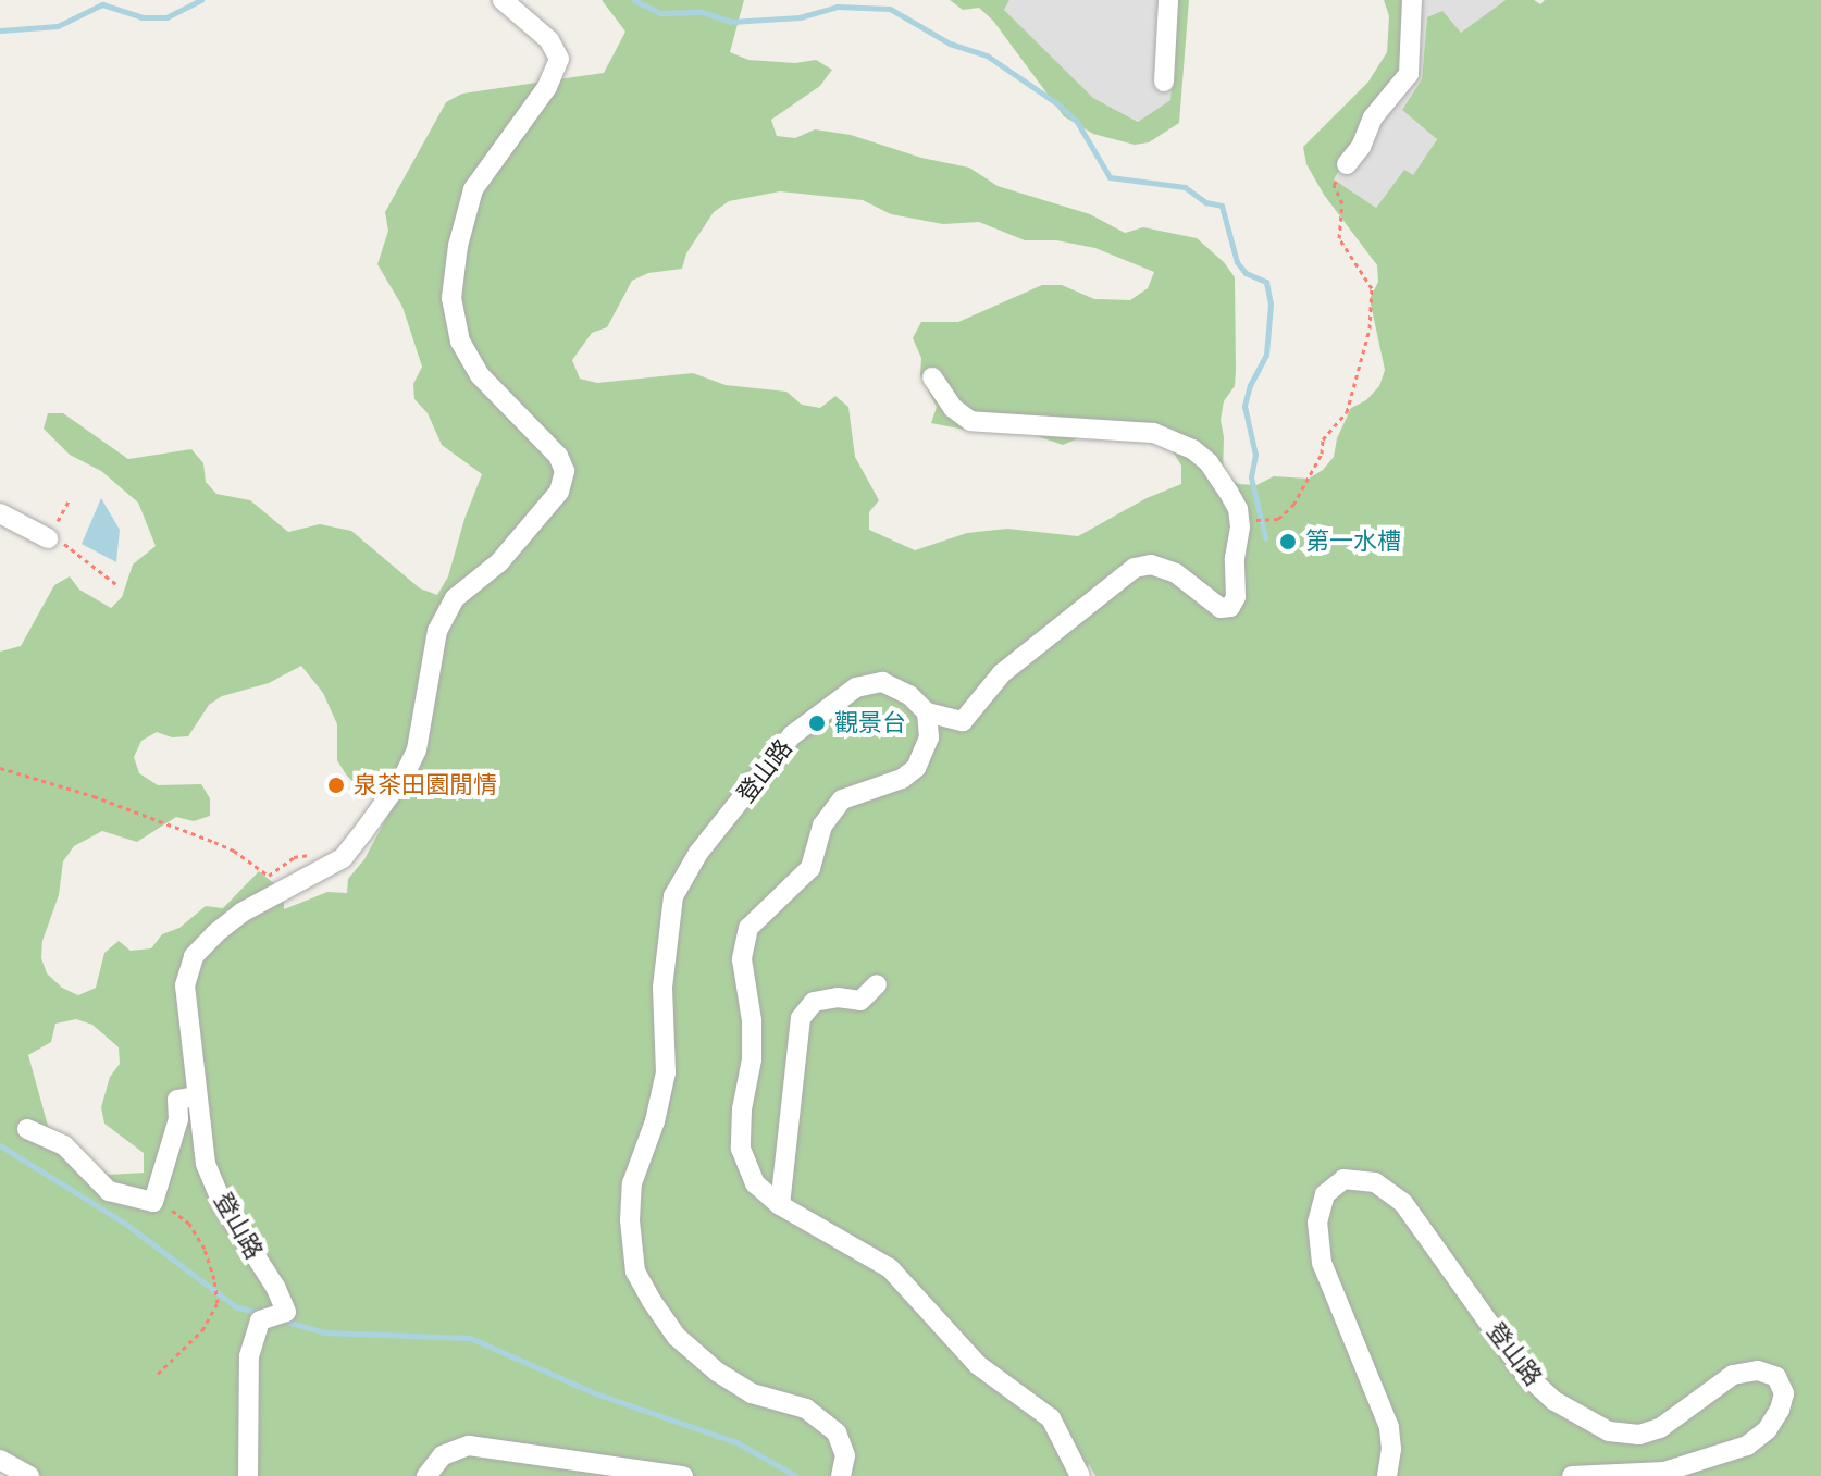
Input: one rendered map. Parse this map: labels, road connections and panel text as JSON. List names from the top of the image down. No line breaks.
{"streets":{"street":["登山路"]},"places":["第一水槽","觀景台","泉茶田園閒情"]}
